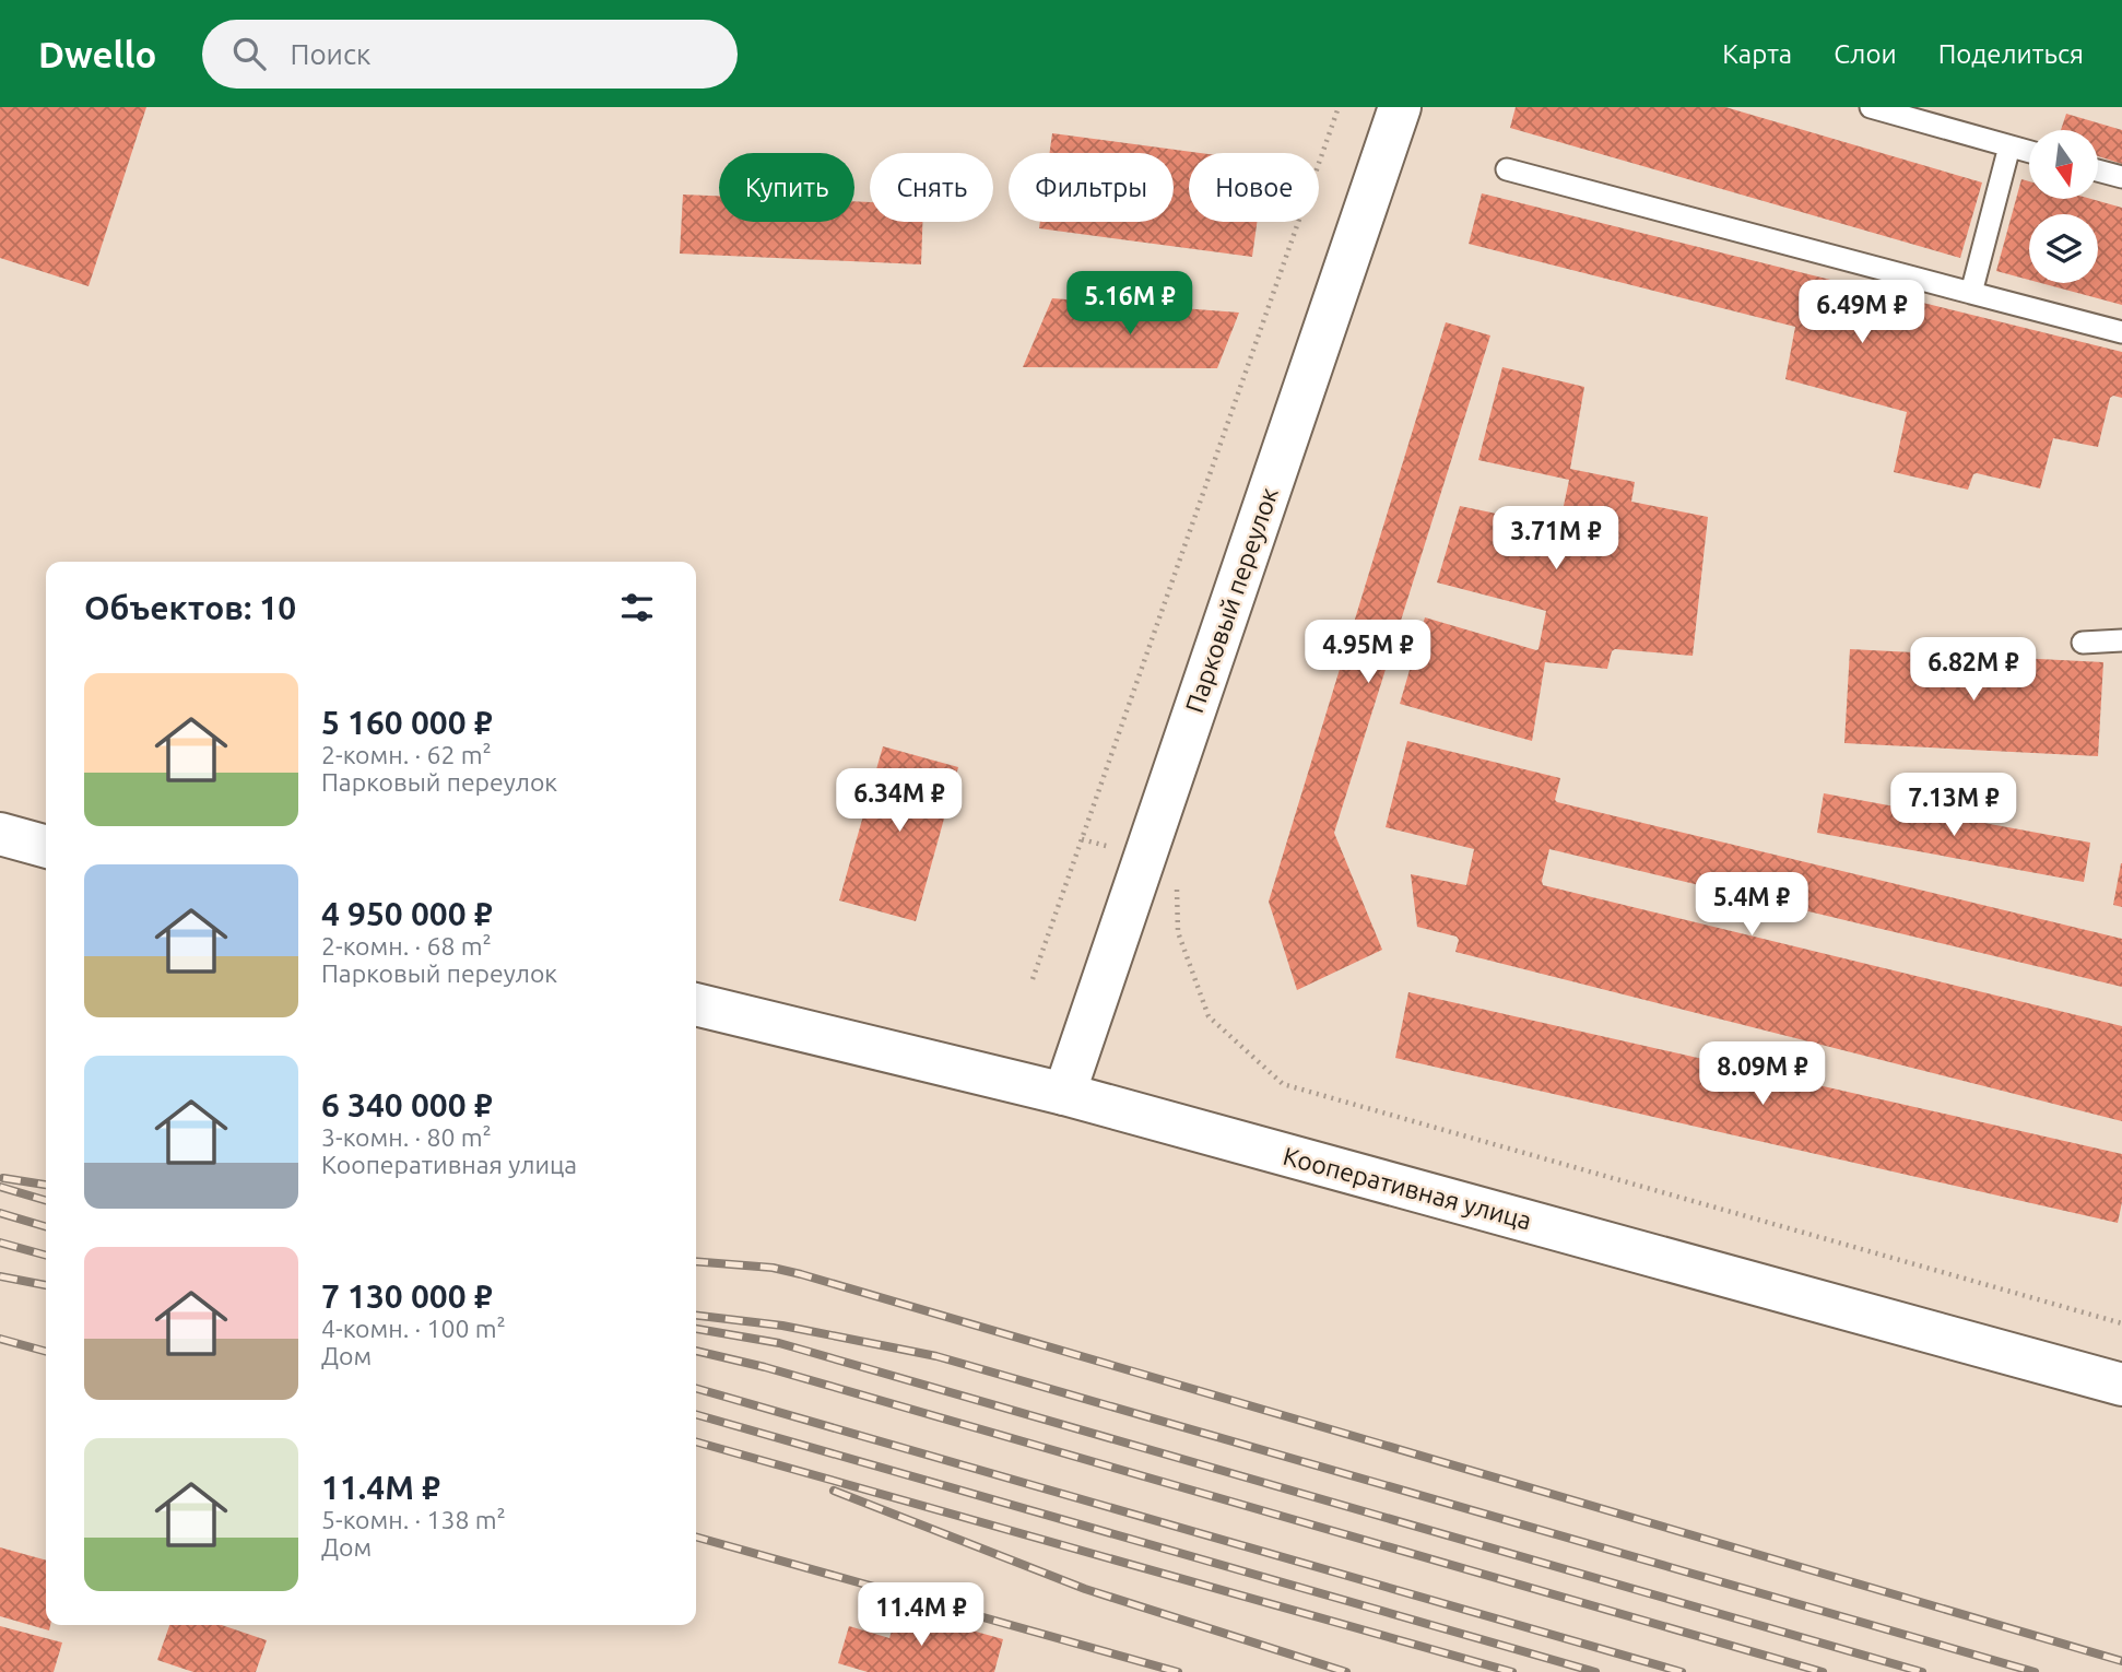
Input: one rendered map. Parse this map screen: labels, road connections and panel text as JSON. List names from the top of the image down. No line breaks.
{"streets":{"main road":["Парковый переулок","Кооперативная улица"]},"crossings":[["Парковый переулок","Кооперативная улица"]],"north":"bottom","page":{"header":"Dwello","search":"Поиск","nav":["Карта","Слои","Поделиться"],"chip":["Купить","Снять","Фильтры","Новое"],"price":["5.16M ₽","6.49M ₽","3.71M ₽","4.95M ₽","6.82M ₽","6.34M ₽","7.13M ₽","5.4M ₽","8.09M ₽","11.4M ₽"],"heading":"Объектов: 10","list":[{"name":"5 160 000 ₽","note":"2-комн. · 62 m² · Парковый переулок"},{"name":"4 950 000 ₽","note":"2-комн. · 68 m² · Парковый переулок"},{"name":"6 340 000 ₽","note":"3-комн. · 80 m² · Кооперативная улица"},{"name":"7 130 000 ₽","note":"4-комн. · 100 m² · Дом"},{"name":"11.4M ₽","note":"5-комн. · 138 m² · Дом"}]}}
